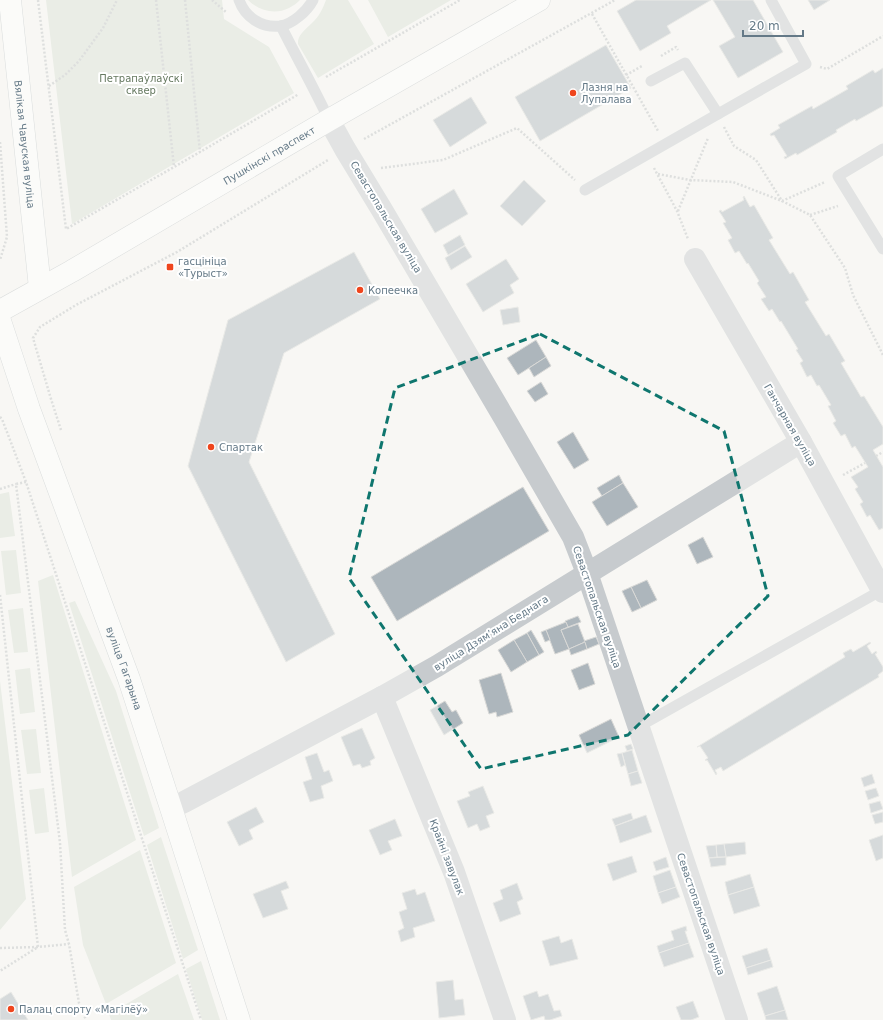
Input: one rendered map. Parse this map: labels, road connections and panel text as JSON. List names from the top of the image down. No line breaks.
{"streets":{"main road":["Вялікая Чавуская вуліца","Пушкінскі праспект","вуліца Гагарына"],"street":["Севастопальская вуліца","Ганчарная вуліца","вуліца Дзямʼяна Беднага","Крайні завулак"]},"crossings":[["Вялікая Чавуская вуліца","Пушкінскі праспект"],["Пушкінскі праспект","Севастопальская вуліца"],["Севастопальская вуліца","вуліца Дзямʼяна Беднага"],["Ганчарная вуліца","вуліца Дзямʼяна Беднага"],["вуліца Дзямʼяна Беднага","вуліца Гагарына"],["вуліца Дзямʼяна Беднага","Крайні завулак"]],"parks":["Петрапаўлаўскі сквер"],"places":{"other":["Лазня на Лупалава","Копеечка","Спартак","Палац спорту «Магілёў»"],"transit":["гасцініца «Турыст»"]},"scale_bar":"20 m"}
